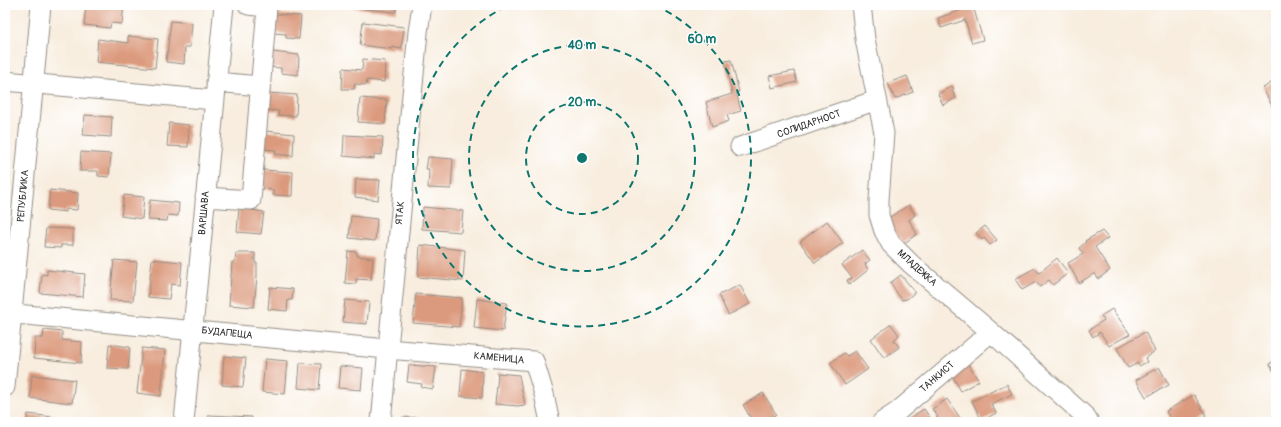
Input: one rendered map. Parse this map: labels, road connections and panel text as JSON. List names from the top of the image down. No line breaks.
{"streets":{"street":["СОЛИДАРНОСТ","РЕПУБЛИКА","ВАРШАВА","ЯТАК","МЛАДЕЖКА","БУДАПЕЩА","КАМЕНИЦА","ТАНКИСТ"]},"crossings":[["СОЛИДАРНОСТ","МЛАДЕЖКА"],["РЕПУБЛИКА","БУДАПЕЩА"],["ВАРШАВА","БУДАПЕЩА"],["ЯТАК","БУДАПЕЩА"],["МЛАДЕЖКА","ТАНКИСТ"],["БУДАПЕЩА","КАМЕНИЦА"]],"rings":["60 m","40 m","20 m"]}
